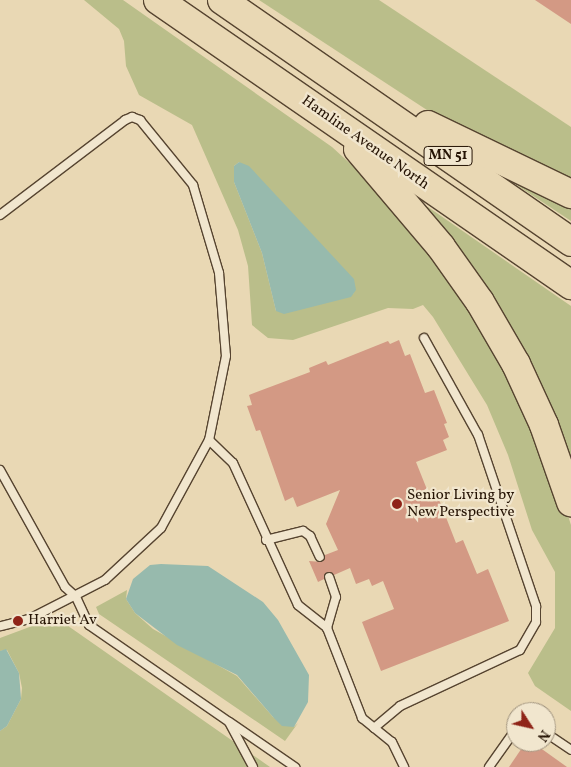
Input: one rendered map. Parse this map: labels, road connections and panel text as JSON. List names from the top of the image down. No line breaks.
{"streets":{"highway":["Hamline Avenue North","MN 51"]},"places":["Senior Living by New Perspective","Harriet Av"],"north":"bottom right"}
